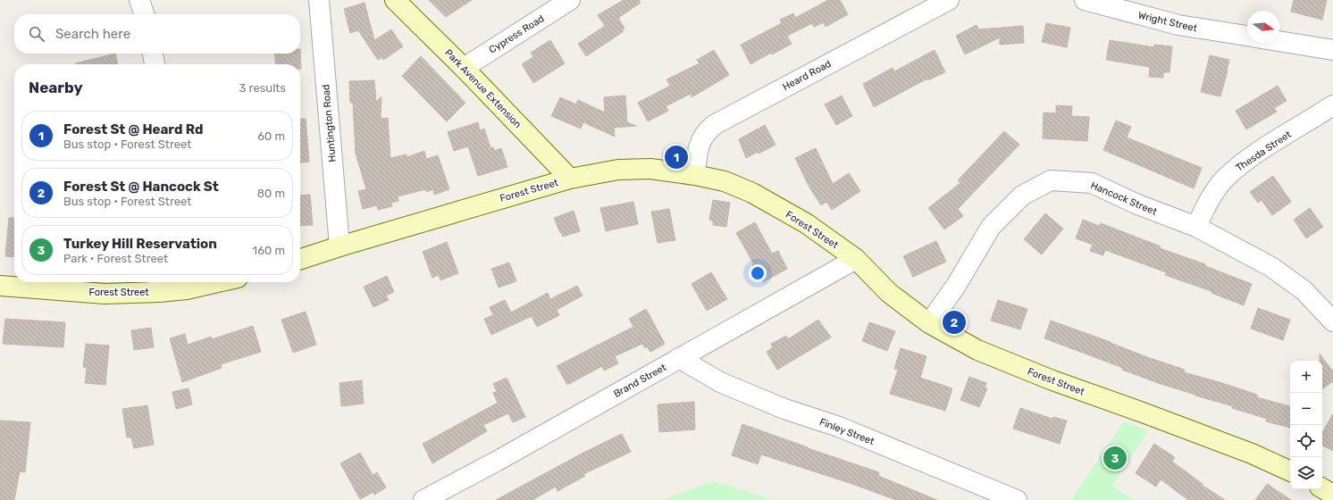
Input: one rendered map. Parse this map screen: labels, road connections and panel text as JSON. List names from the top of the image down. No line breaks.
{"streets":{"main road":["Park Avenue Extension","Forest Street"],"street":["Wright Street","Cypress Road","Heard Road","Huntington Road","Thesda Street","Hancock Street","Brand Street","Finley Street"]},"crossings":[["Cypress Road","Park Avenue Extension"],["Heard Road","Forest Street"],["Park Avenue Extension","Forest Street"],["Huntington Road","Forest Street"],["Thesda Street","Hancock Street"],["Forest Street","Hancock Street"],["Forest Street","Brand Street"],["Brand Street","Finley Street"]],"north":"right","page":{"search":"Search here","heading":["Nearby","3 results"],"list":[{"mark":"1","name":"Forest St @ Heard Rd","note":"Bus stop · Forest Street","value":"60 m"},{"mark":"2","name":"Forest St @ Hancock St","note":"Bus stop · Forest Street","value":"80 m"},{"mark":"3","name":"Turkey Hill Reservation","note":"Park · Forest Street","value":"160 m"}],"pins":["1","2","3"],"map_buttons":["+","−"]}}
